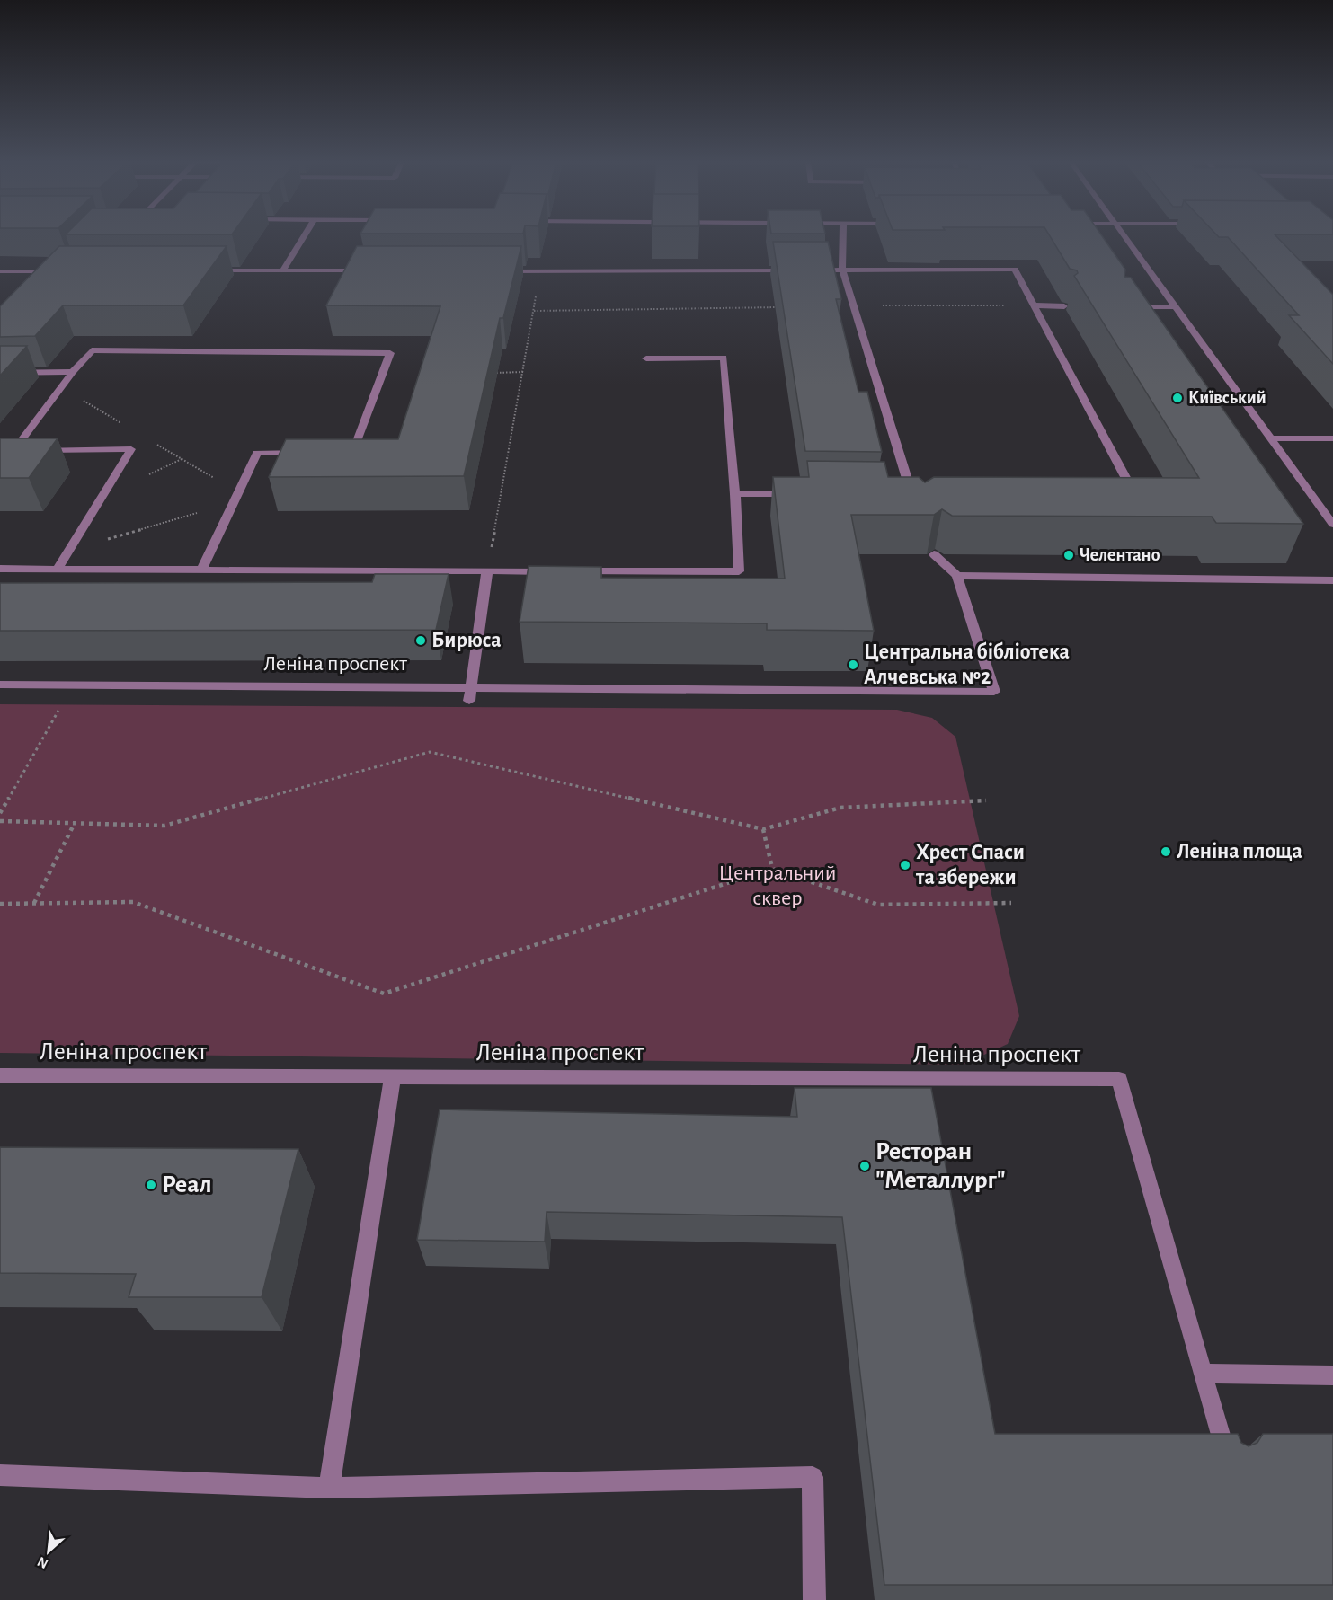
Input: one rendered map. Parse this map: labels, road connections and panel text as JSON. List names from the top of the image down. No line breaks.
{"streets":{"street":["Леніна проспект"]},"parks":["Центральний сквер"],"places":["Київський","Челентано","Бирюса","Центральна бібліотека Алчевська №2","Леніна площа","Хрест Спаси та збережи","Ресторан \"Металлург\"","Реал"],"north":"bottom left"}
